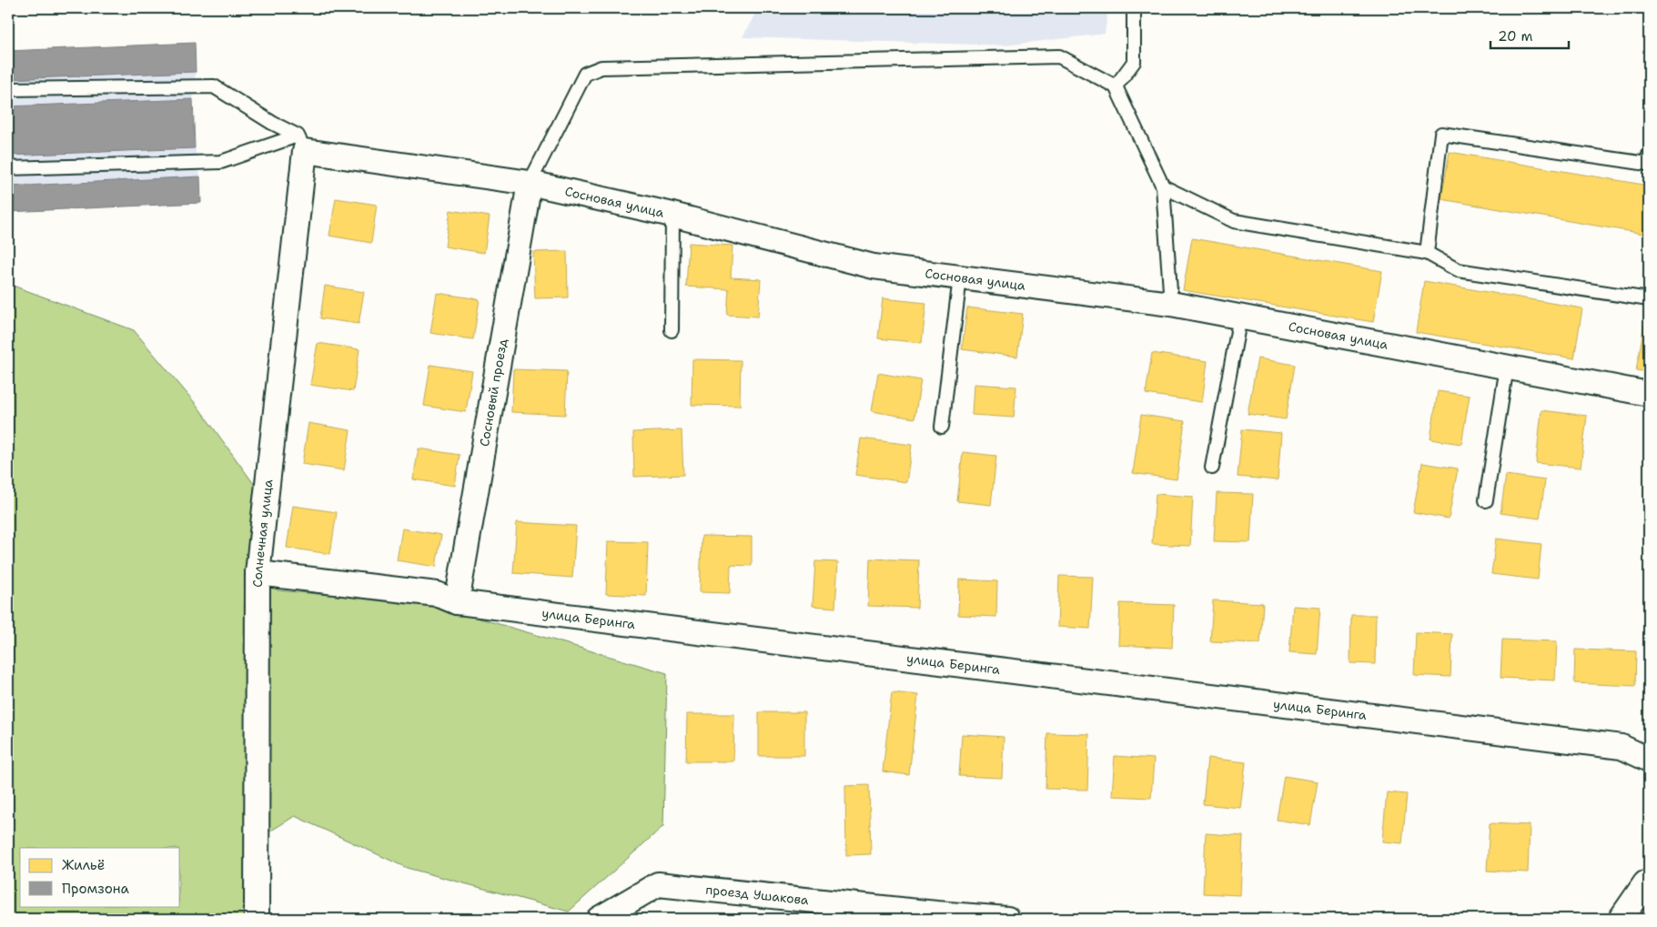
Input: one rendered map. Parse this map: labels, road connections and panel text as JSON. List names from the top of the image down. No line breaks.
{"streets":{"street":["Сосновая улица","Сосновый проезд","Солнечная улица","улица Беринга","проезд Ушакова"]},"crossings":[["Сосновая улица","Сосновый проезд"],["Сосновая улица","Солнечная улица"],["Сосновый проезд","улица Беринга"],["Солнечная улица","улица Беринга"]],"legend":["Жильё","Промзона"],"scale_bar":"20 m"}
